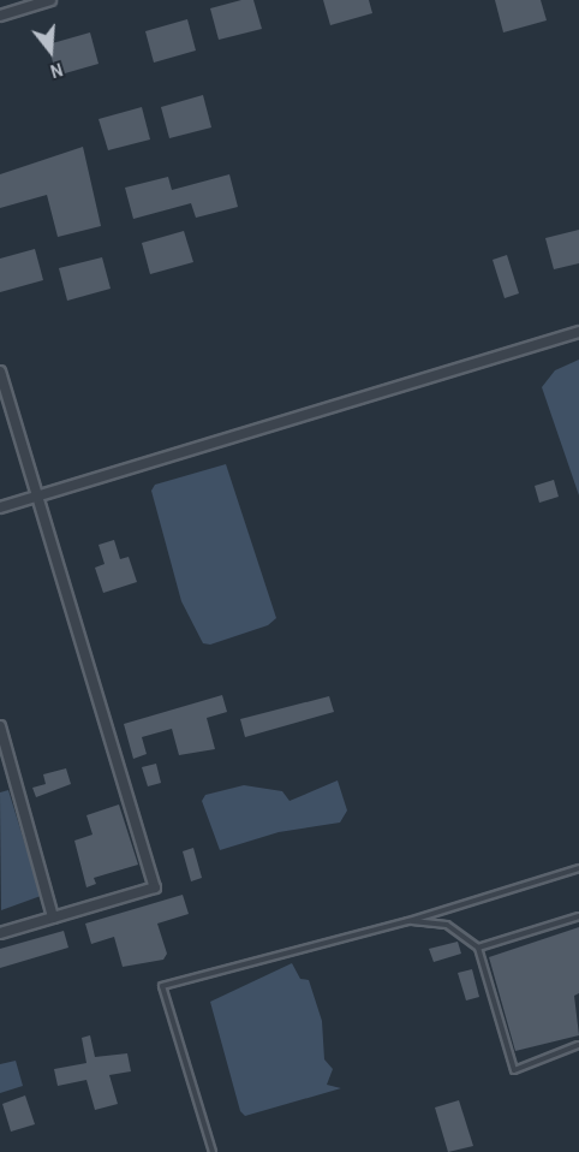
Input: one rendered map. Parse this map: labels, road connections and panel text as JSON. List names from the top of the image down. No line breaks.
{"north":"bottom"}
